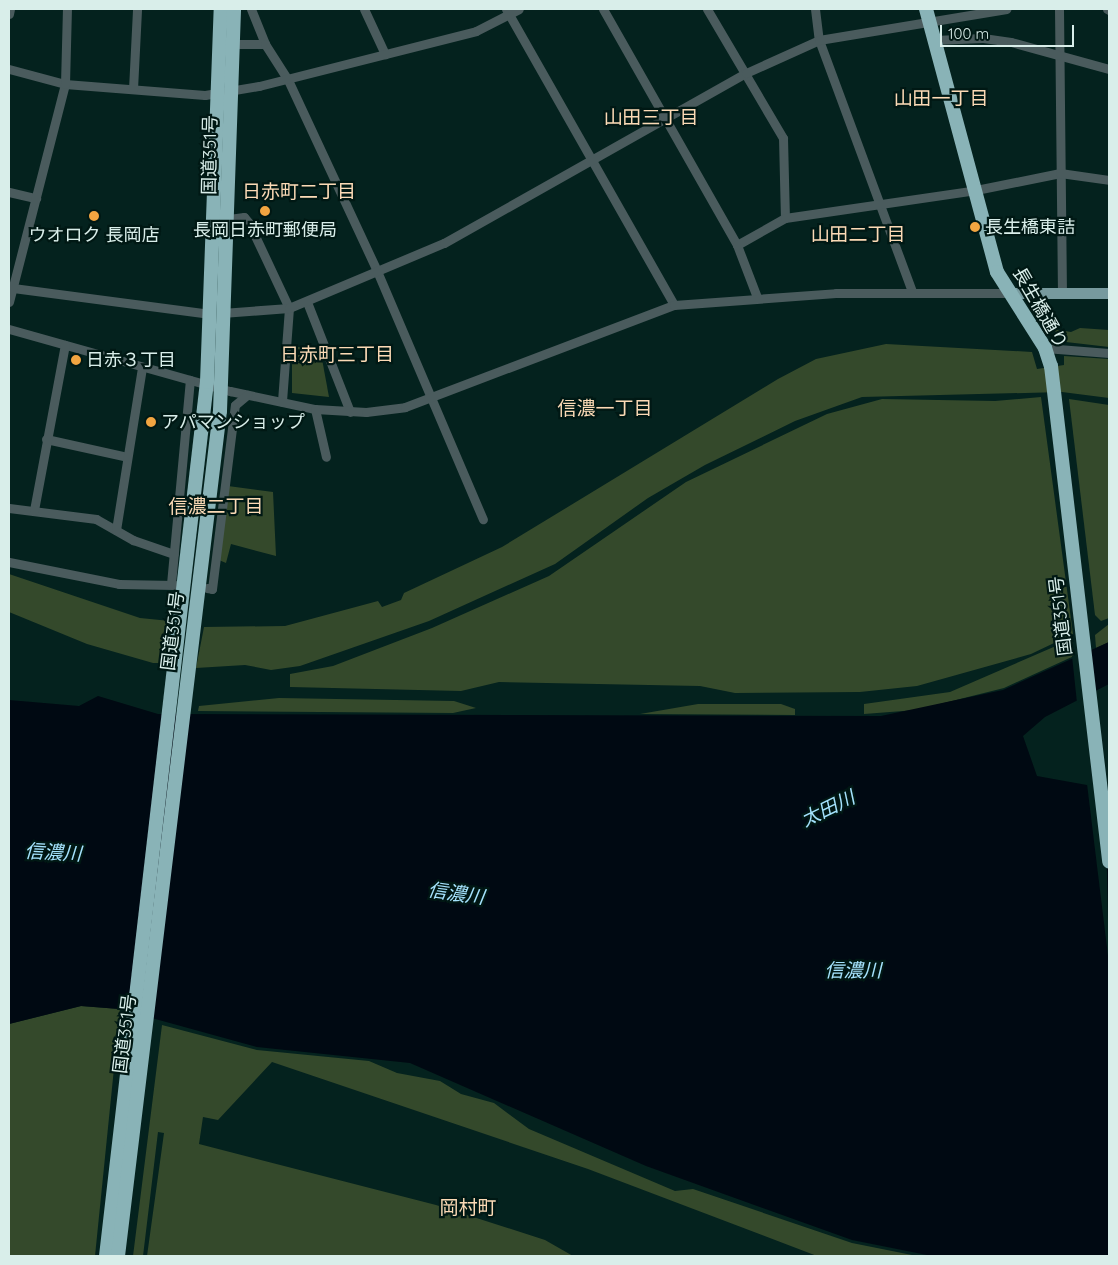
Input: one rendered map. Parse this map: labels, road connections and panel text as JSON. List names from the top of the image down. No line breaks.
{"streets":{"highway":["国道351号","長生橋通り"]},"crossings":[["国道351号","長生橋通り"]],"districts":["山田一丁目","山田三丁目","日赤町二丁目","山田二丁目","日赤町三丁目","信濃一丁目","信濃二丁目","岡村町"],"water":["太田川","信濃川"],"places":["長岡日赤町郵便局","ウオロク 長岡店","長生橋東詰","日赤３丁目","アパマンショップ"],"scale_bar":"100 m"}
